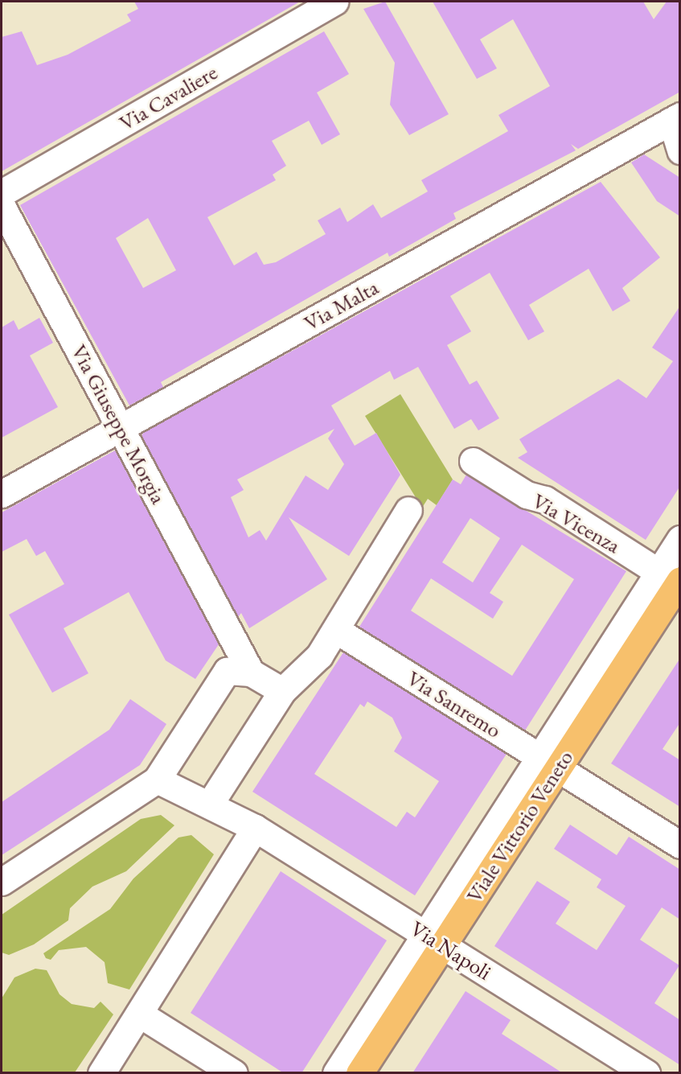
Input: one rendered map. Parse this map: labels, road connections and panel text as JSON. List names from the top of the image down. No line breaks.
{"streets":{"main road":["Viale Vittorio Veneto"],"street":["Via Cavaliere","Via Malta","Via Giuseppe Morgia","Via Vicenza","Via Sanremo","Via Napoli"]},"crossings":[["Via Malta","Via Giuseppe Morgia"],["Via Vicenza","Viale Vittorio Veneto"],["Via Sanremo","Viale Vittorio Veneto"],["Viale Vittorio Veneto","Via Napoli"]]}
